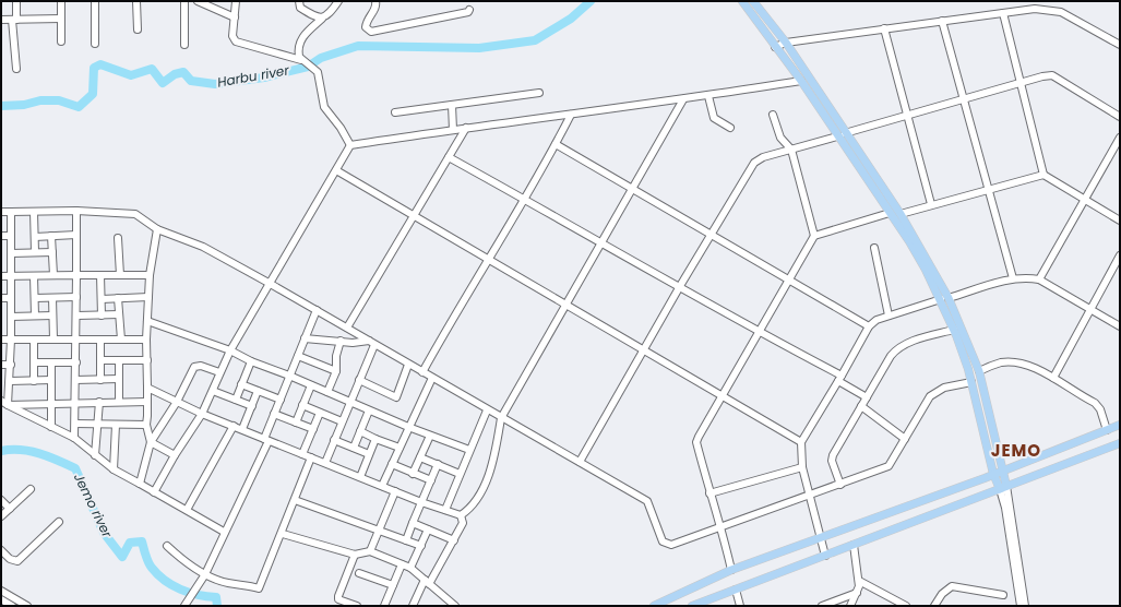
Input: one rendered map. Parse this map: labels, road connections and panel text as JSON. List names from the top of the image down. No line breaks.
{"districts":["JEMO"],"water":["Harbu river","Jemo river"]}
